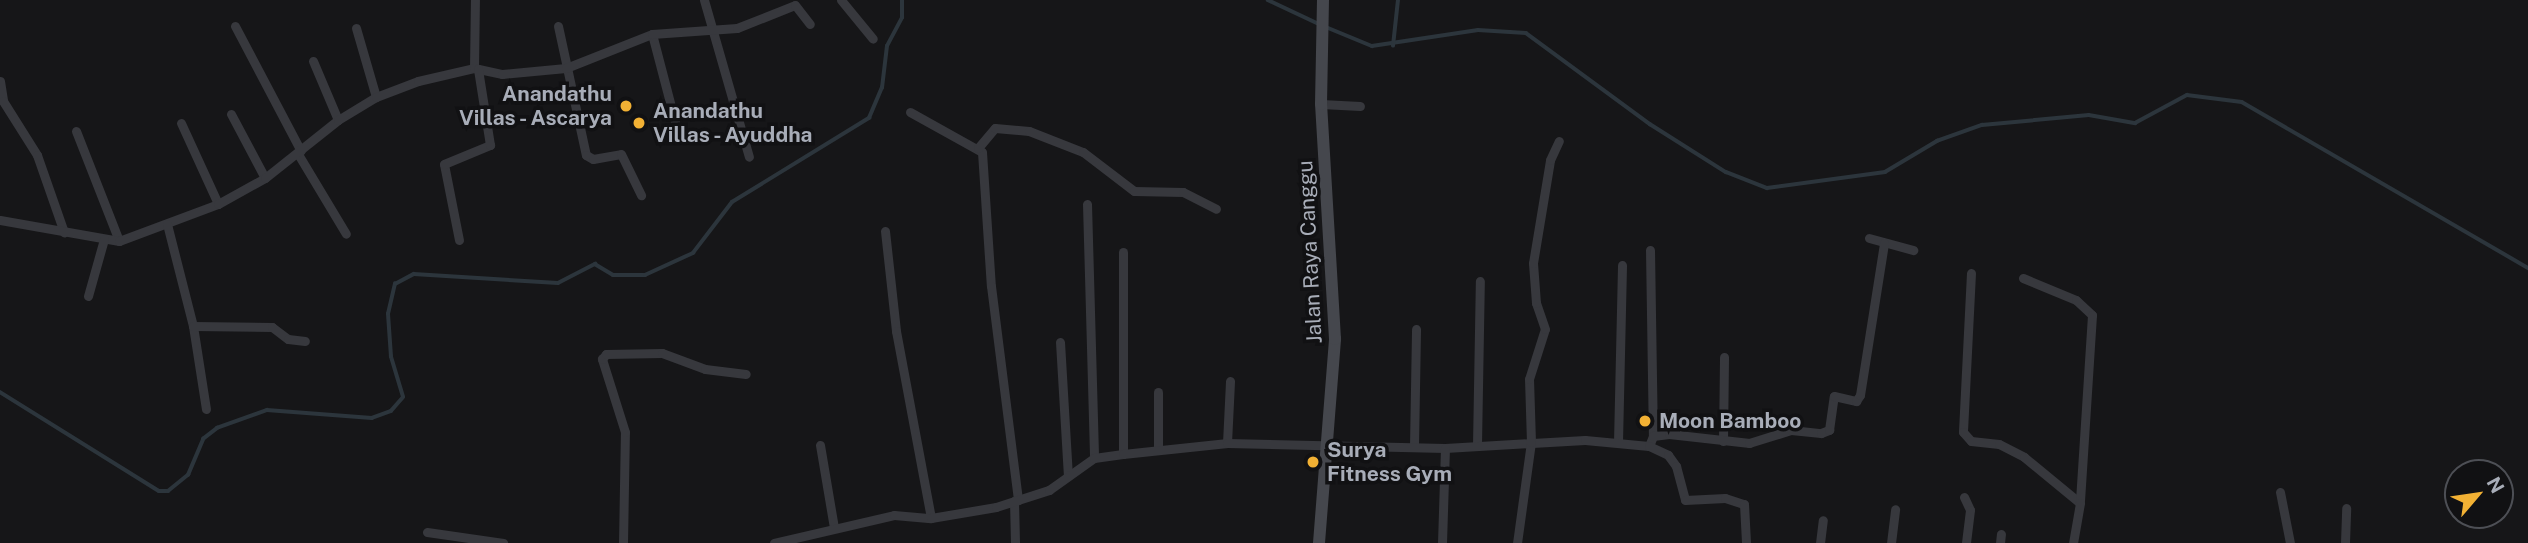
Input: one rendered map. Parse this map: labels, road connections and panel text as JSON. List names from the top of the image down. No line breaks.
{"streets":{"main road":["Jalan Raya Canggu"]},"places":["Anandathu Villas - Ascarya","Anandathu Villas - Ayuddha","Moon Bamboo","Surya Fitness Gym"],"north":"top right"}
